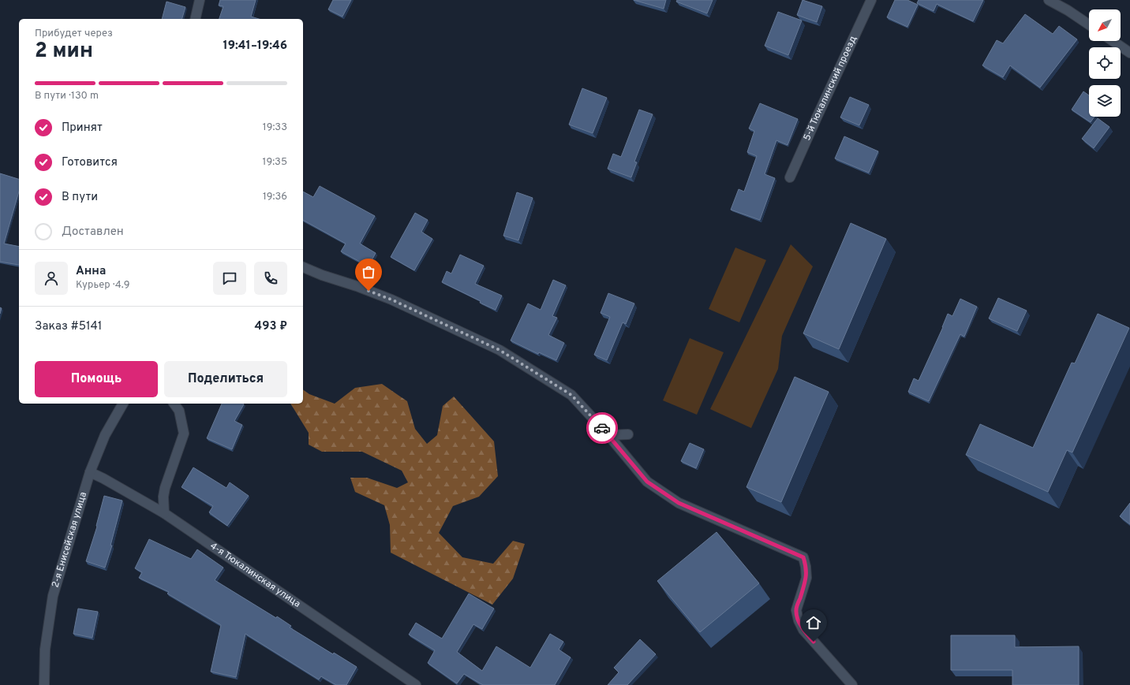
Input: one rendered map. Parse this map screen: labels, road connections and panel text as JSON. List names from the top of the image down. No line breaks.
{"streets":{"street":["5-й Тюкалинский проезд","2-я Енисейская улица","4-я Тюкалинская улица"]},"crossings":[["2-я Енисейская улица","4-я Тюкалинская улица"]],"north":"bottom left","page":{"heading":["2 мин","Прибудет через","19:41–19:46"],"panel":["Анна","Курьер · 4.9","Заказ #5141","493 ₽"],"bar":"В пути · 130 m","list":[["Принят","19:33"],["Готовится","19:35"],["В пути","19:36"],"Доставлен"],"buttons":["Помощь","Поделиться"]}}
